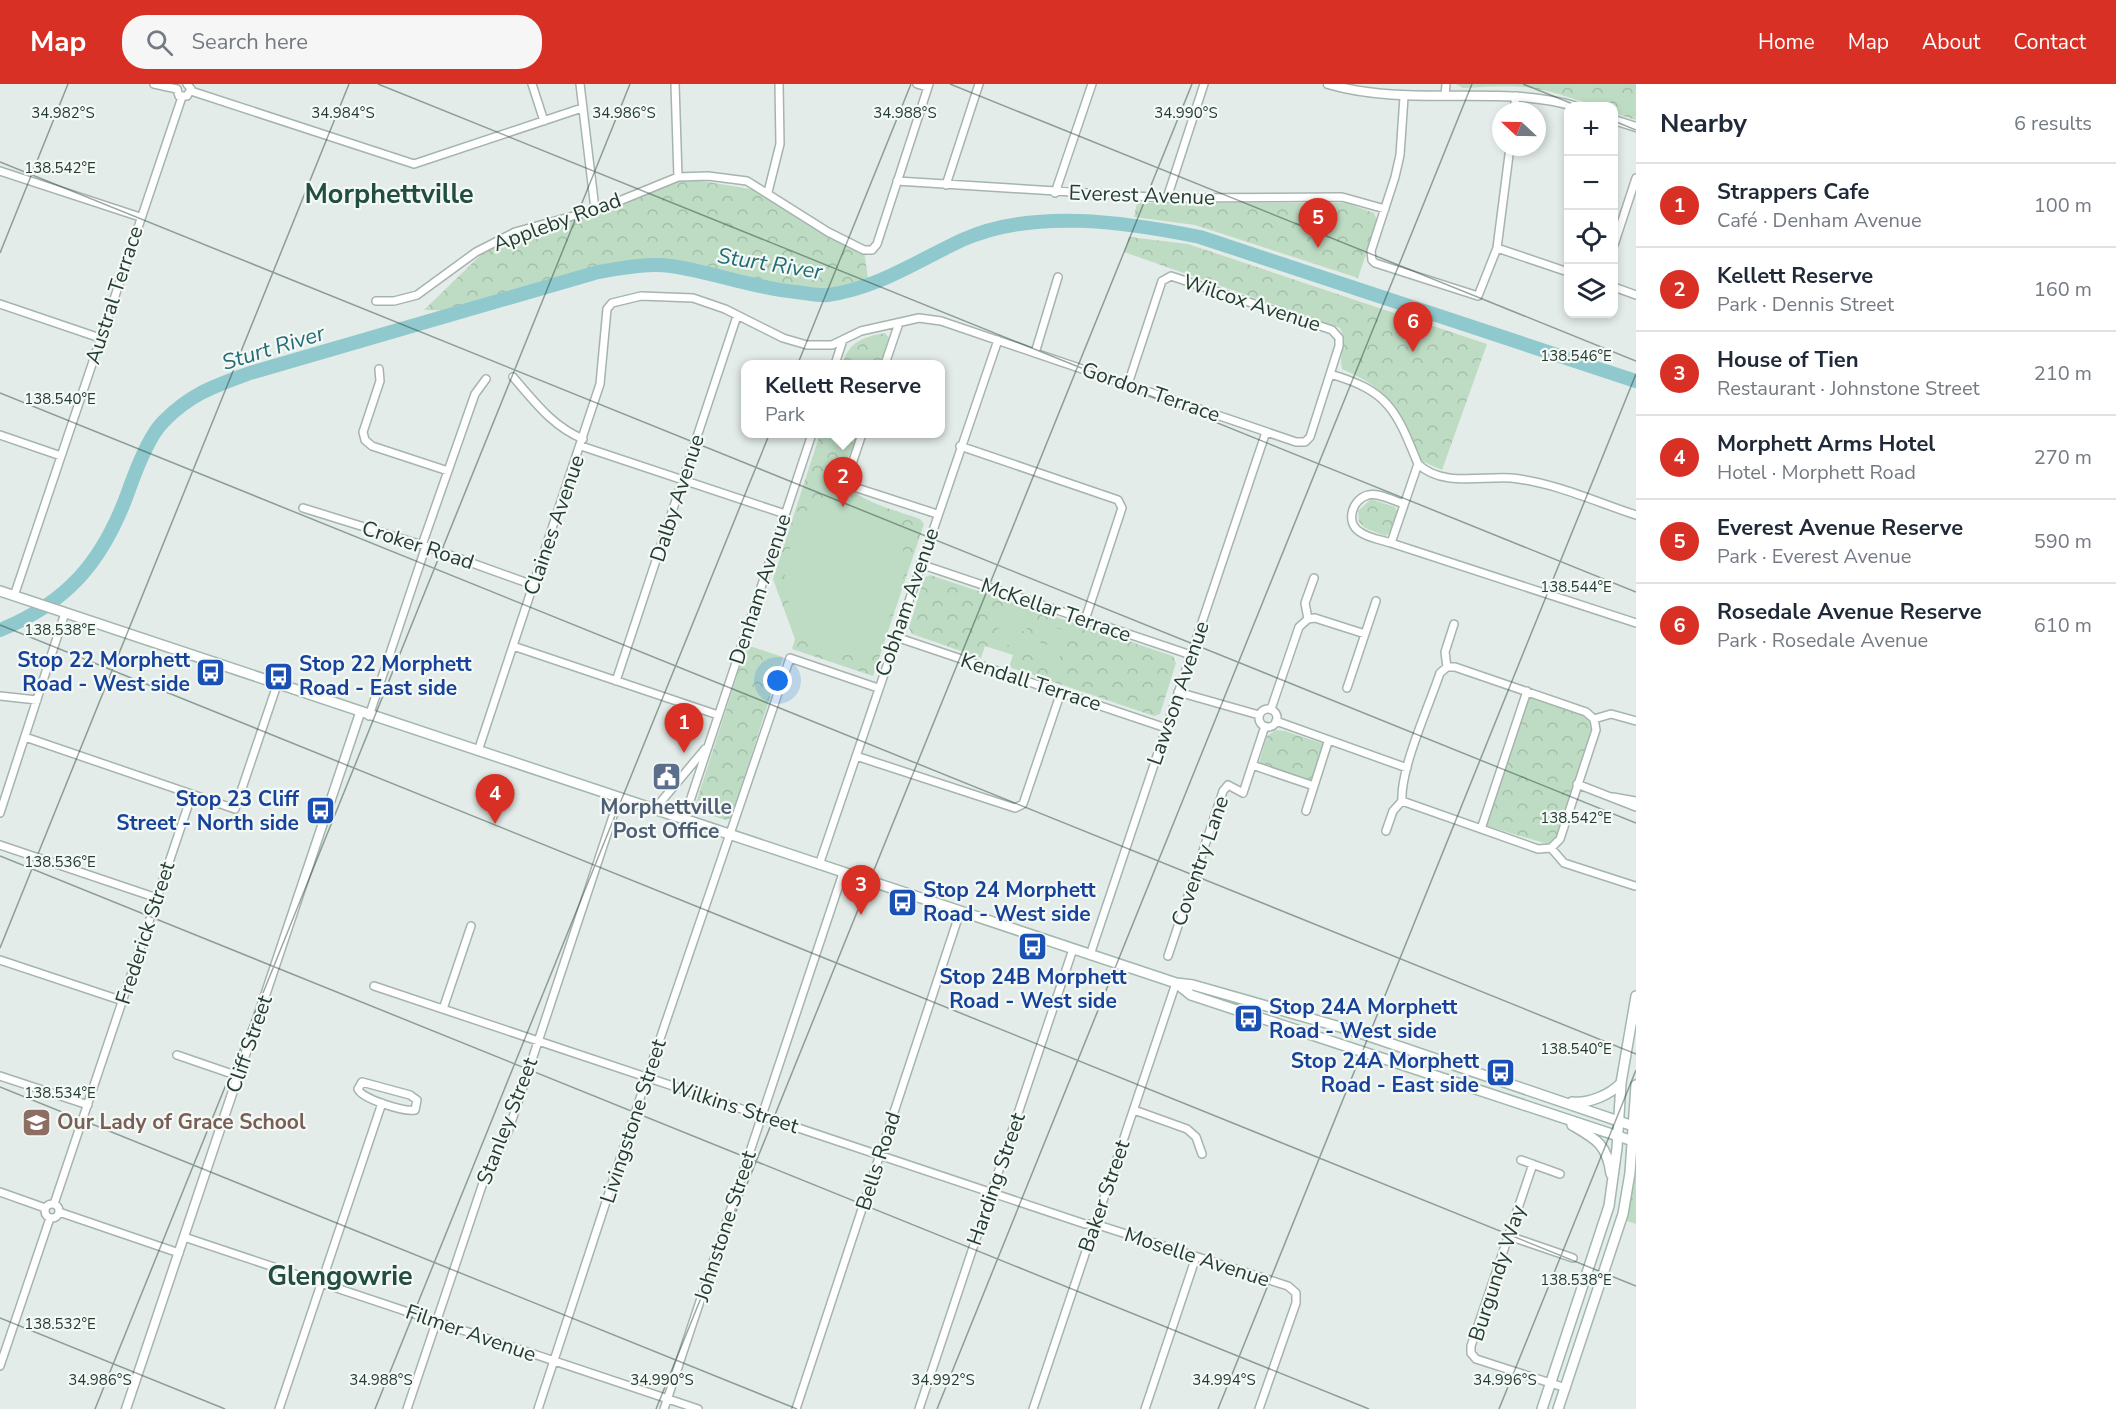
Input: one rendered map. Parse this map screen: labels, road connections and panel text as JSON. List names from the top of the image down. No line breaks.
{"streets":{"street":["Everest Avenue","Appleby Road","Austral Terrace","Wilcox Avenue","Gordon Terrace","Dalby Avenue","Claines Avenue","Croker Road","Denham Avenue","Cobham Avenue","McKellar Terrace","Kendall Terrace","Lawson Avenue","Coventry Lane","Frederick Street","Cliff Street","Wilkins Street","Stanley Street","Livingstone Street","Bells Road","Harding Street","Baker Street","Johnstone Street","Moselle Avenue","Burgundy Way","Filmer Avenue"]},"crossings":[["Everest Avenue","Appleby Road"],["Wilcox Avenue","Gordon Terrace"],["Gordon Terrace","Dalby Avenue"],["Gordon Terrace","Claines Avenue"],["Gordon Terrace","Cobham Avenue"],["Gordon Terrace","Lawson Avenue"],["Claines Avenue","Croker Road"],["Cobham Avenue","McKellar Terrace"],["Cobham Avenue","Kendall Terrace"],["Cobham Avenue","Livingstone Street"],["McKellar Terrace","Lawson Avenue"],["Kendall Terrace","Lawson Avenue"],["Cliff Street","Filmer Avenue"],["Wilkins Street","Stanley Street"],["Wilkins Street","Livingstone Street"],["Wilkins Street","Bells Road"],["Wilkins Street","Harding Street"],["Wilkins Street","Baker Street"],["Wilkins Street","Johnstone Street"],["Wilkins Street","Moselle Avenue"],["Stanley Street","Filmer Avenue"],["Livingstone Street","Filmer Avenue"],["Baker Street","Moselle Avenue"],["Johnstone Street","Filmer Avenue"]],"districts":["Morphettville","Glengowrie"],"water":["Sturt River"],"places":{"bus stop":["Stop 22 Morphett Road - West side","Stop 22 Morphett Road - East side","Stop 23 Cliff Street - North side","Stop 24 Morphett Road - West side","Stop 24B Morphett Road - West side","Stop 24A Morphett Road - West side","Stop 24A Morphett Road - East side"],"public building":["Morphettville Post Office"],"school or university":["Our Lady of Grace School"]},"north":"left","page":{"header":"Map","search":"Search here","nav":["Home","Map","About","Contact"],"heading":["Nearby","6 results"],"map_buttons":["+","−"],"list":[{"mark":"1","name":"Strappers Cafe","note":"Café · Denham Avenue","value":"100 m"},{"mark":"2","name":"Kellett Reserve","note":"Park · Dennis Street","value":"160 m"},{"mark":"3","name":"House of Tien","note":"Restaurant · Johnstone Street","value":"210 m"},{"mark":"4","name":"Morphett Arms Hotel","note":"Hotel · Morphett Road","value":"270 m"},{"mark":"5","name":"Everest Avenue Reserve","note":"Park · Everest Avenue","value":"590 m"},{"mark":"6","name":"Rosedale Avenue Reserve","note":"Park · Rosedale Avenue","value":"610 m"}],"pins":["5","6","2","1","4","3"],"popup":["Kellett Reserve","Park"]},"coordinates":["34.982°S","34.984°S","34.986°S","34.988°S","34.990°S","138.542°E","138.546°E","138.540°E","138.544°E","138.538°E","138.536°E","138.534°E","138.532°E","34.992°S","34.994°S","34.996°S"]}
